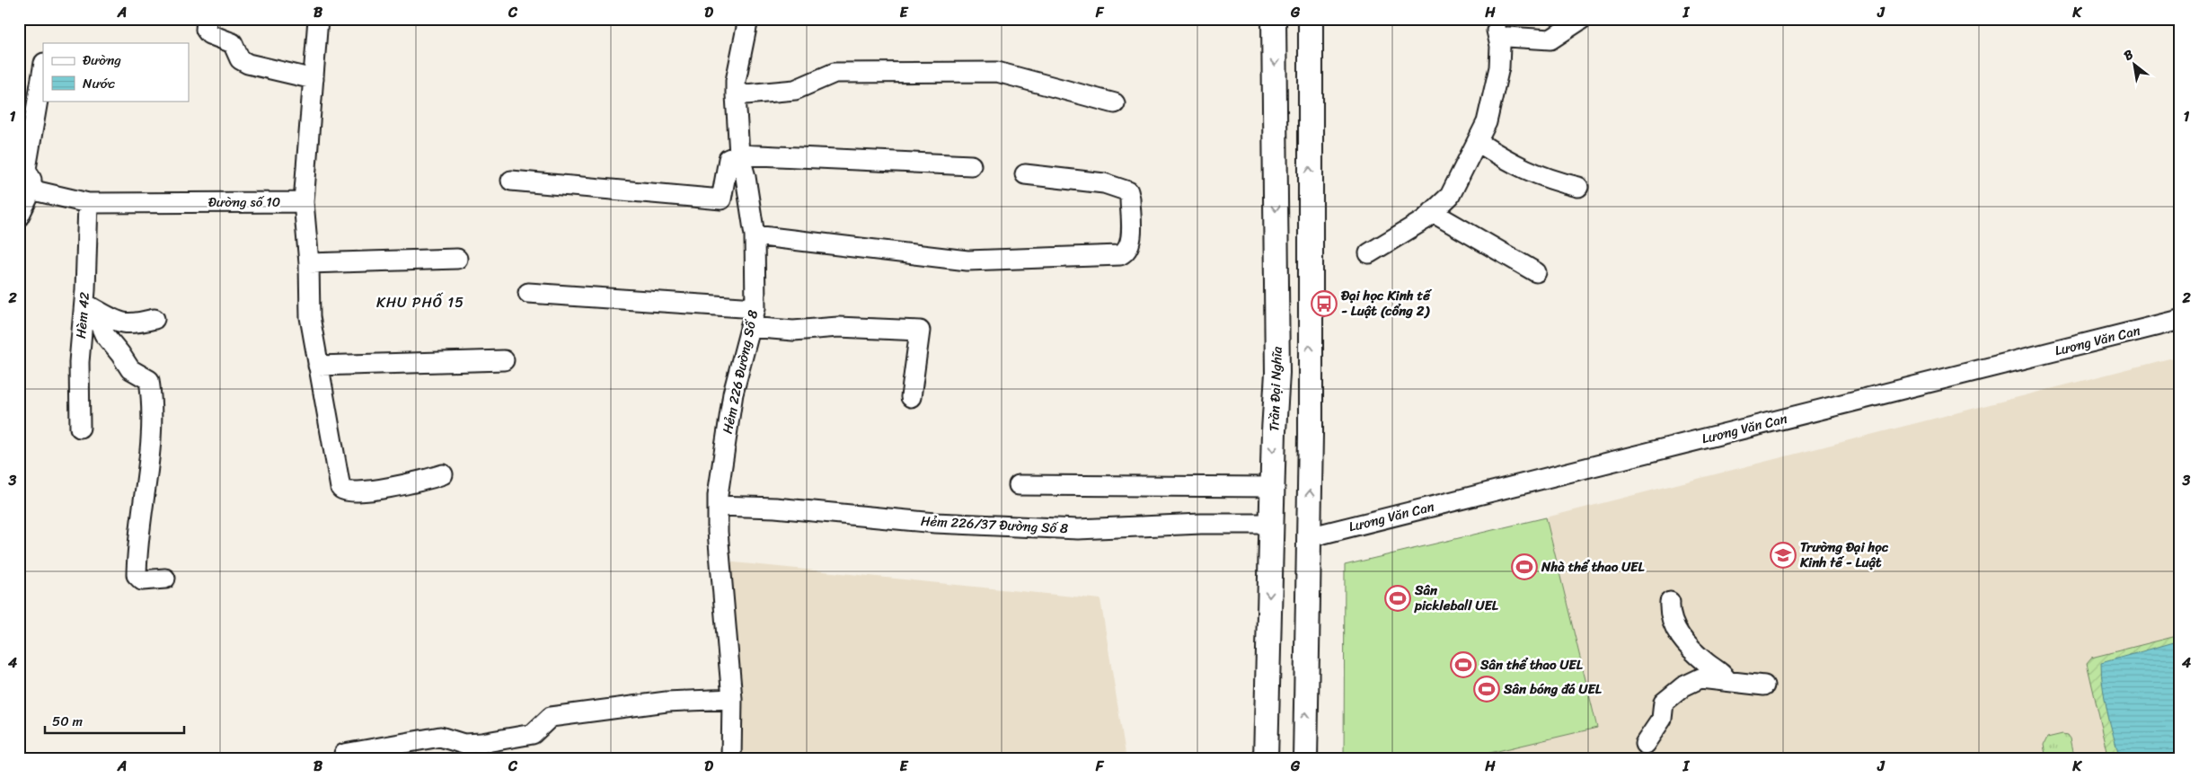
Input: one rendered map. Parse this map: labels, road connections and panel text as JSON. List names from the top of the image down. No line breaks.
{"streets":{"street":["Đường số 10","Hèm 42","Lương Văn Can","Hẻm 226 Đường Số 8","Trần Đại Nghĩa","Hẻm 226/37 Đường Số 8"]},"crossings":[["Đường số 10","Hèm 42"],["Hẻm 226 Đường Số 8","Hẻm 226/37 Đường Số 8"],["Trần Đại Nghĩa","Hẻm 226/37 Đường Số 8"]],"districts":["KHU PHỐ 15"],"places":{"bus stop":["Đại học Kinh tế - Luật (cổng 2)"],"school or university":["Trường Đại học Kinh tế - Luật"],"sports":["Nhà thể thao UEL","Sân pickleball UEL","Sân thể thao UEL","Sân bóng đá UEL"]},"legend":["Đường","Nước"],"scale_bar":"50 m","north":"top left","grid":{"columns":["A","B","C","D","E","F","G","H","I","J","K"],"rows":["1","2","3","4"]}}
